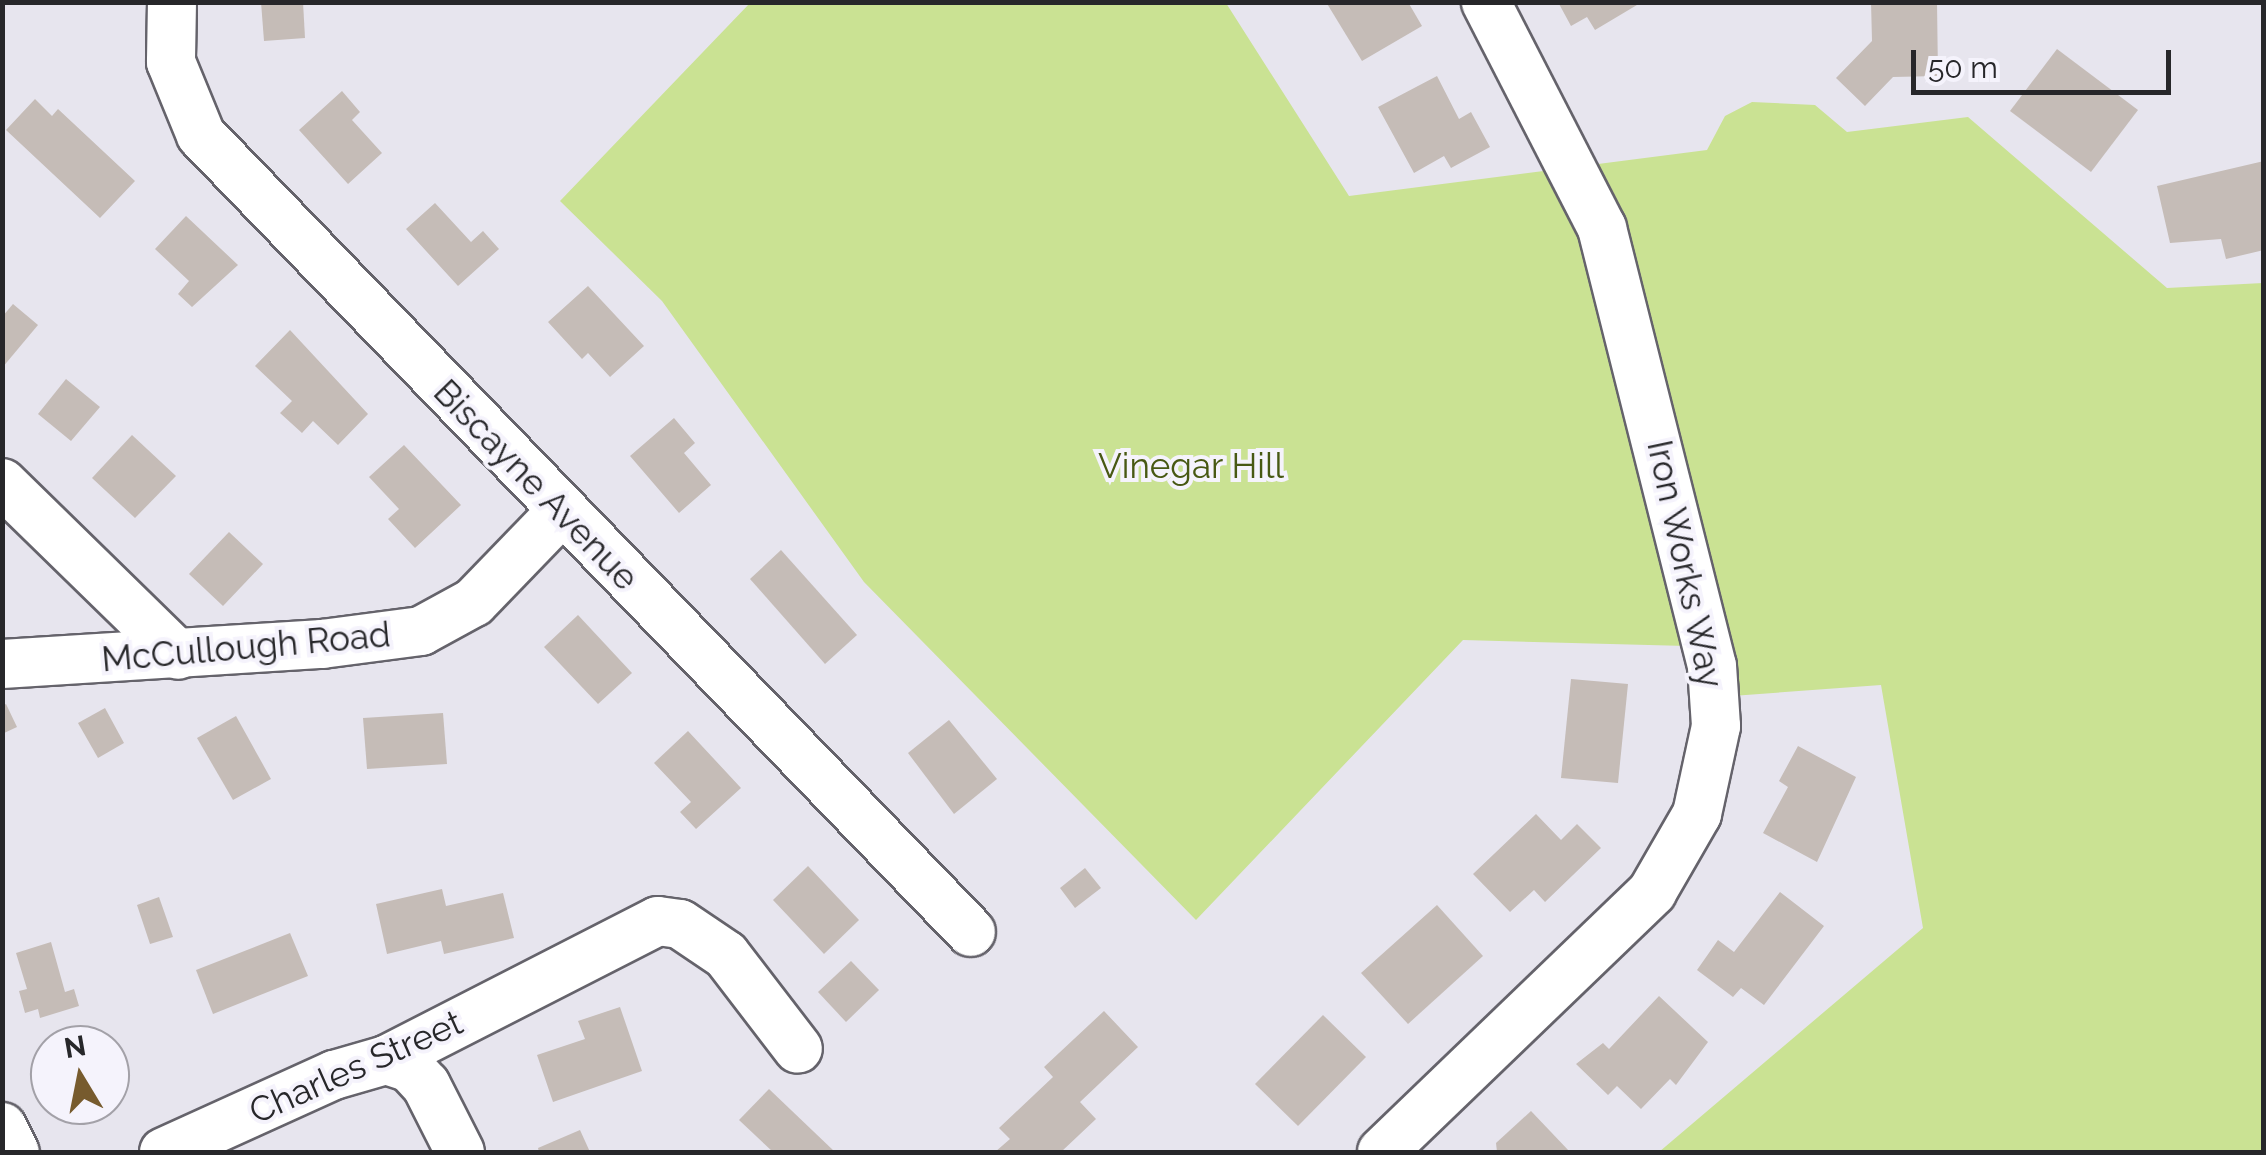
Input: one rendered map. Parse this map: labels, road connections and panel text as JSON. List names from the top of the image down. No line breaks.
{"streets":{"street":["Biscayne Avenue","Iron Works Way","McCullough Road","Charles Street"]},"crossings":[["Biscayne Avenue","McCullough Road"]],"parks":["Vinegar Hill"],"scale_bar":"50 m","north":"top"}
